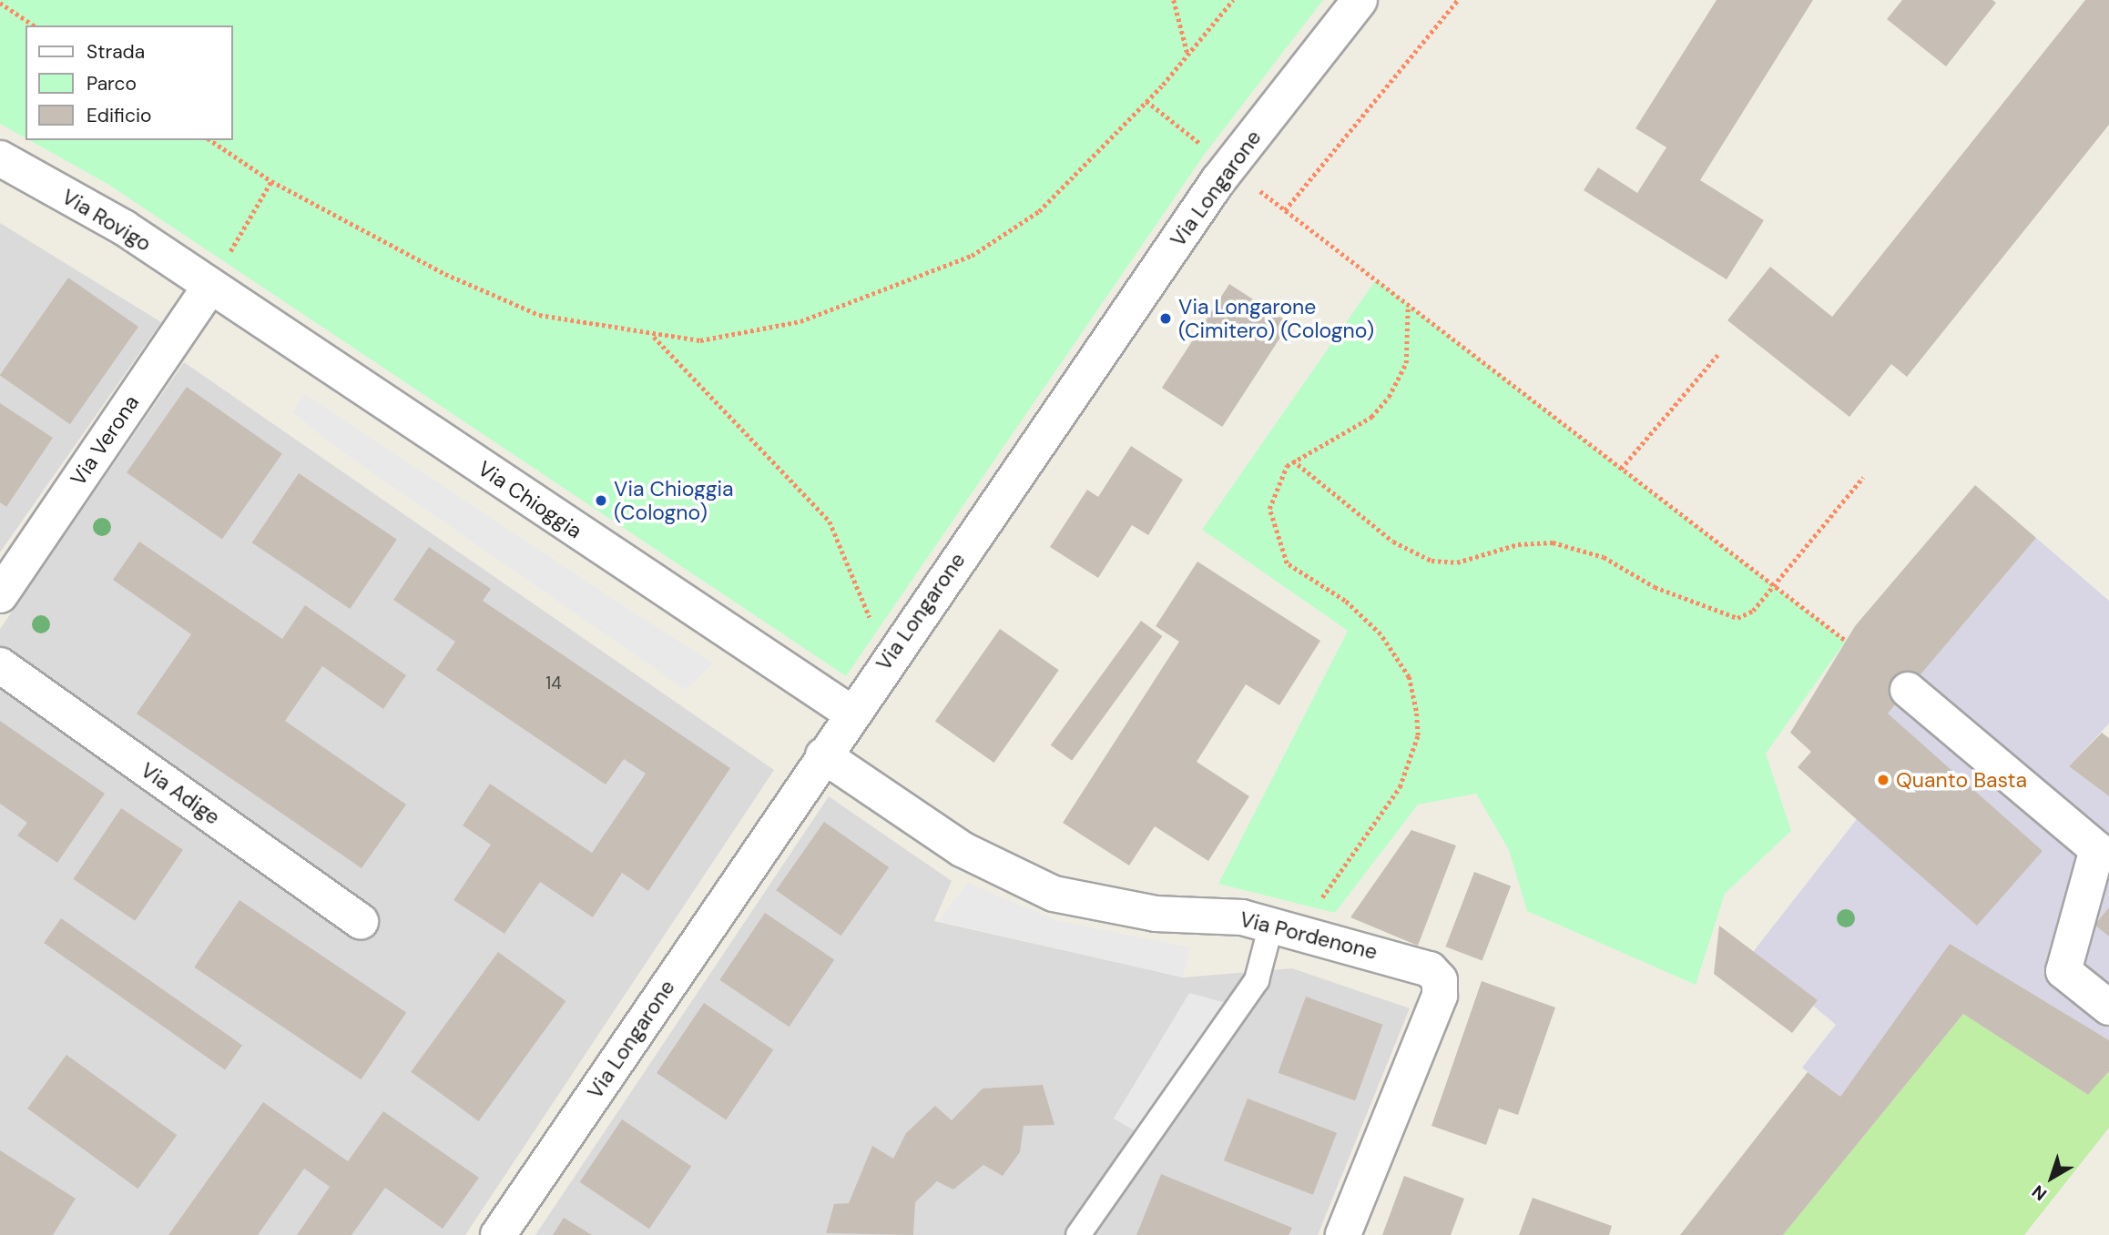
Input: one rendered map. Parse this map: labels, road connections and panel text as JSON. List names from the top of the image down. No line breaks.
{"streets":{"street":["Via Longarone","Via Rovigo","Via Verona","Via Chioggia","Via Adige","Via Pordenone"]},"crossings":[["Via Longarone","Via Chioggia"],["Via Longarone","Via Pordenone"],["Via Rovigo","Via Verona"],["Via Rovigo","Via Chioggia"],["Via Verona","Via Chioggia"]],"places":["Via Longarone (Cimitero) (Cologno)","Via Chioggia (Cologno)","Quanto Basta"],"house_numbers":["14"],"legend":["Strada","Parco","Edificio"],"north":"bottom left"}
